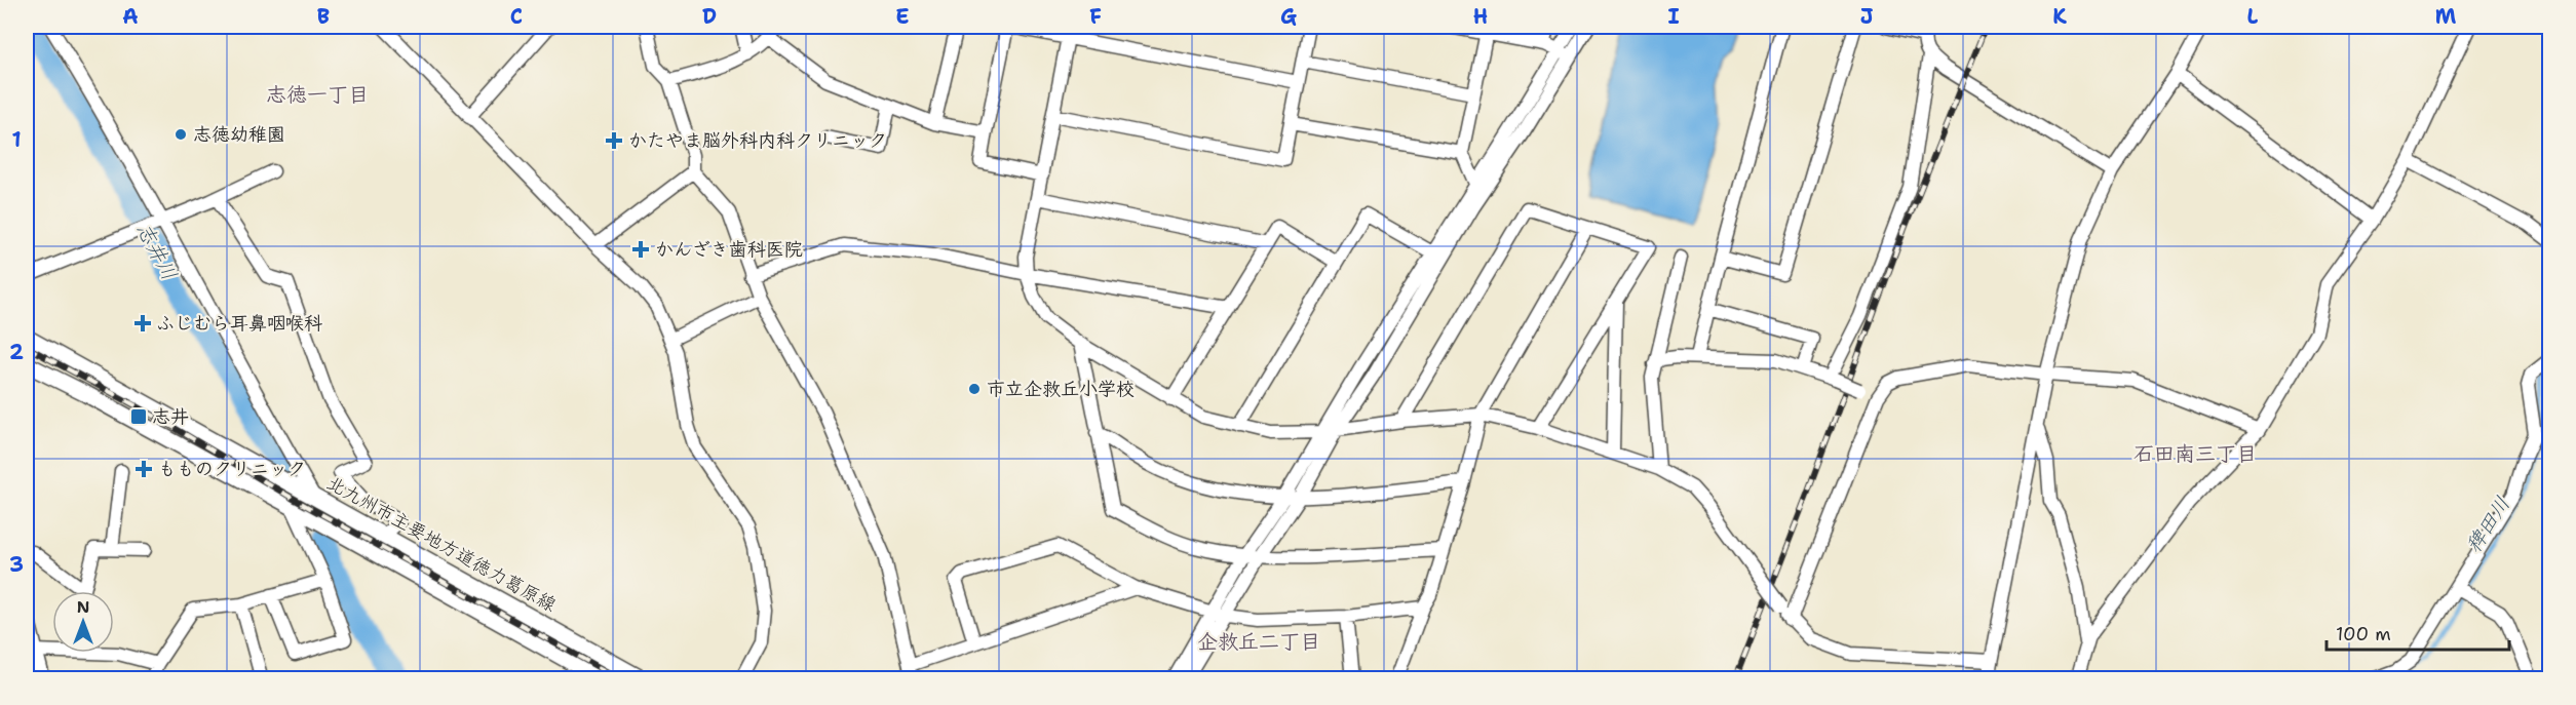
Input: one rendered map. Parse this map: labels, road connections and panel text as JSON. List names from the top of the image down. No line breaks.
{"streets":{"main road":["北九州市主要地方道徳力葛原線"]},"districts":["志徳一丁目","石田南三丁目","企救丘二丁目"],"water":["志井川","稗田川"],"places":{"other":["志徳幼稚園","市立企救丘小学校"],"health":["かたやま脳外科内科クリニック","かんざき歯科医院","ふじむら耳鼻咽喉科","もものクリニック"],"transit":["志井"]},"scale_bar":"100 m","north":"top","grid":{"columns":["A","B","C","D","E","F","G","H","I","J","K","L","M"],"rows":["1","2","3"]}}
